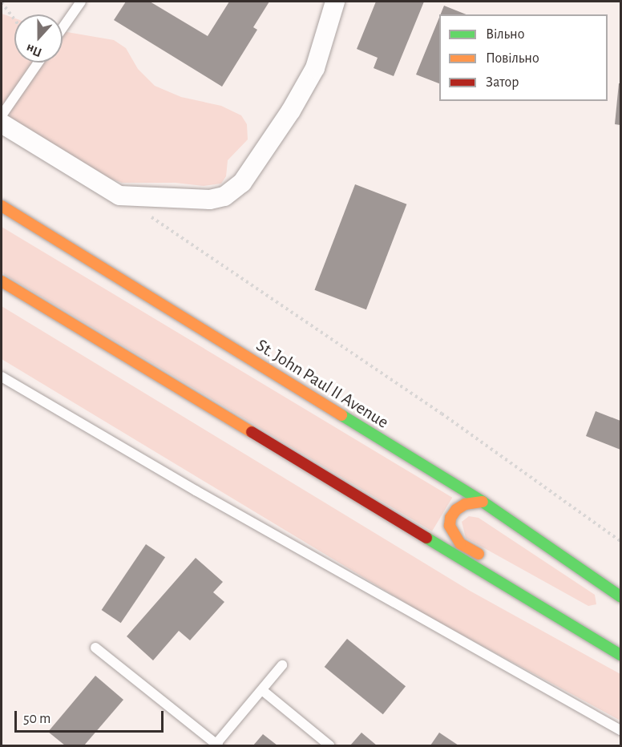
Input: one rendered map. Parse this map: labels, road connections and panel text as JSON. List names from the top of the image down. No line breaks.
{"streets":{"main road":["St. John Paul II Avenue"]},"legend":["Вільно","Повільно","Затор"],"scale_bar":"50 m","north":"bottom"}
